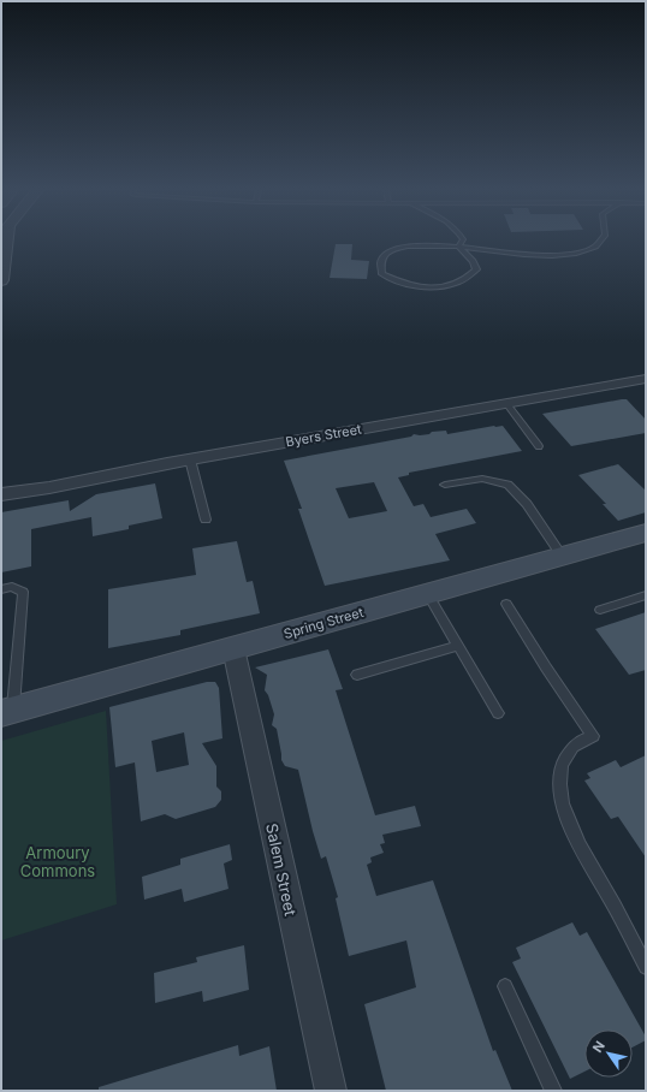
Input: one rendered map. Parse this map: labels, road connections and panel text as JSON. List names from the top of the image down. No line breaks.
{"streets":{"main road":["Spring Street"],"street":["Byers Street","Salem Street"]},"crossings":[["Spring Street","Salem Street"]],"parks":["Armoury Commons"],"north":"top left"}
